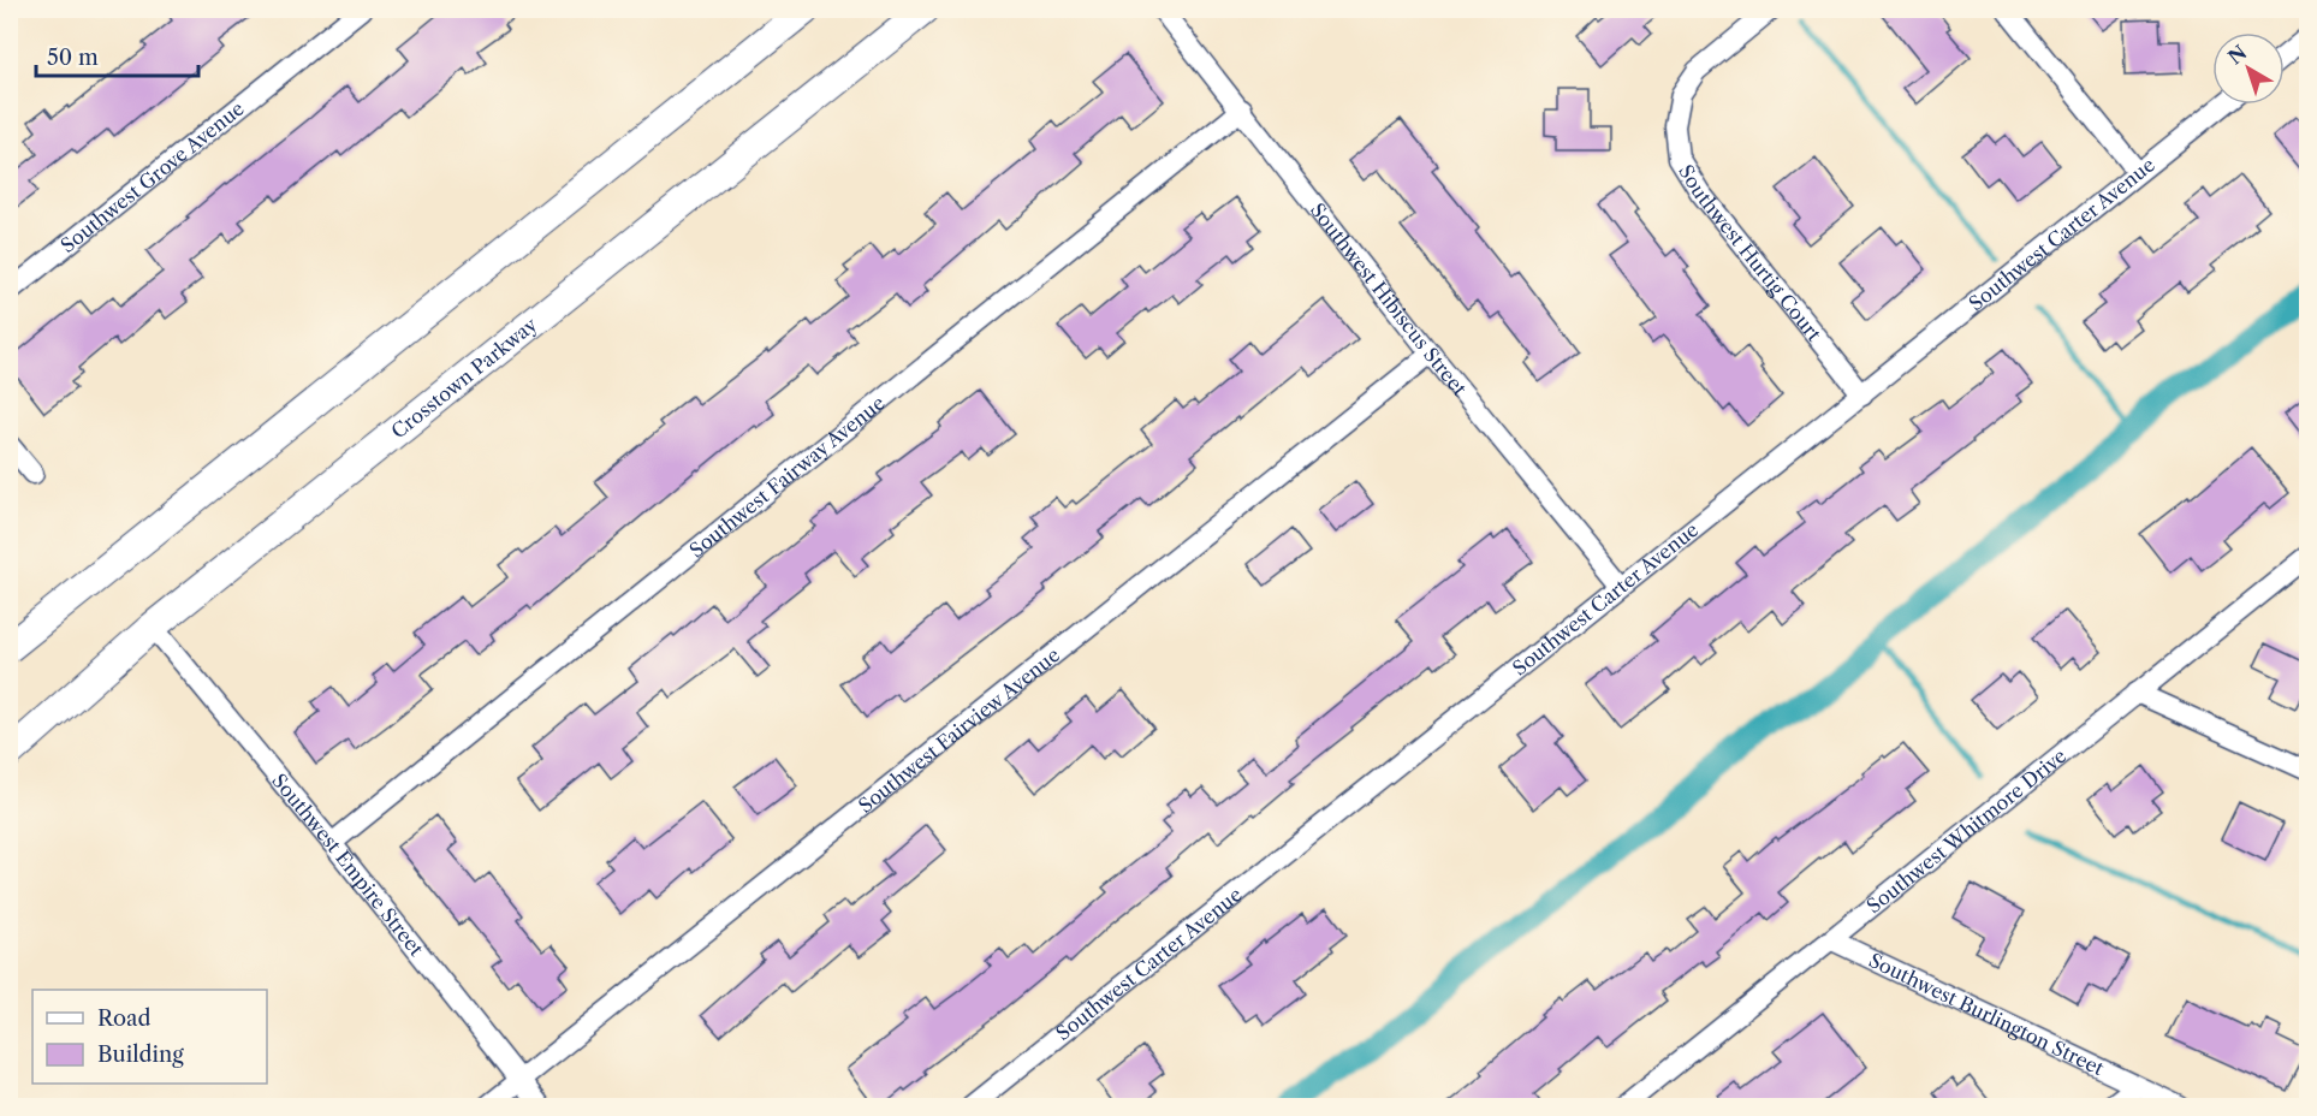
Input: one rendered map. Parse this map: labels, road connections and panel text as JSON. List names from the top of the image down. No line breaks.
{"streets":{"main road":["Crosstown Parkway"],"street":["Southwest Grove Avenue","Southwest Carter Avenue","Southwest Hurtig Court","Southwest Hibiscus Street","Southwest Fairway Avenue","Southwest Fairview Avenue","Southwest Whitmore Drive","Southwest Empire Street","Southwest Burlington Street"]},"crossings":[["Southwest Carter Avenue","Southwest Hurtig Court"],["Southwest Carter Avenue","Southwest Hibiscus Street"],["Southwest Hibiscus Street","Southwest Fairway Avenue"],["Southwest Hibiscus Street","Southwest Fairview Avenue"],["Crosstown Parkway","Southwest Empire Street"],["Southwest Fairway Avenue","Southwest Empire Street"],["Southwest Fairview Avenue","Southwest Empire Street"],["Southwest Whitmore Drive","Southwest Burlington Street"]],"legend":["Road","Building"],"scale_bar":"50 m","north":"top left"}
